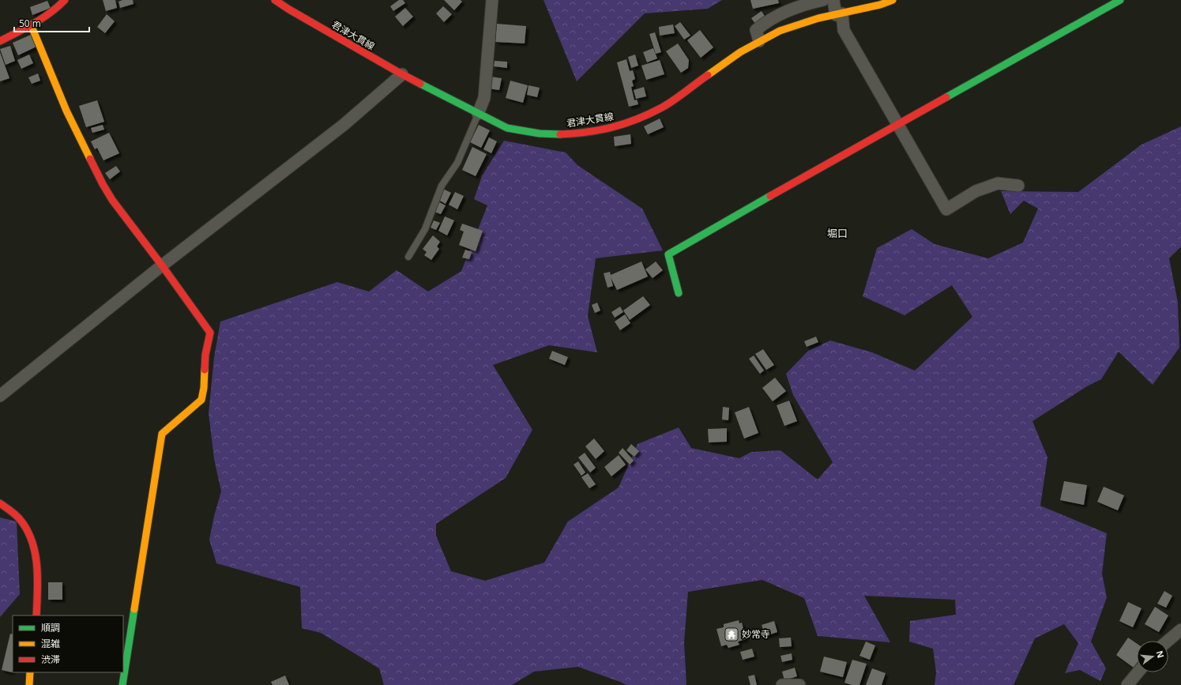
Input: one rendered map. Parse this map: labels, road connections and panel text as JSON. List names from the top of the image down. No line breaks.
{"streets":{"street":["君津大貫線"]},"districts":["堀口"],"places":{"temple":["妙常寺"]},"legend":["順調","混雑","渋滞"],"scale_bar":"50 m","north":"right"}
